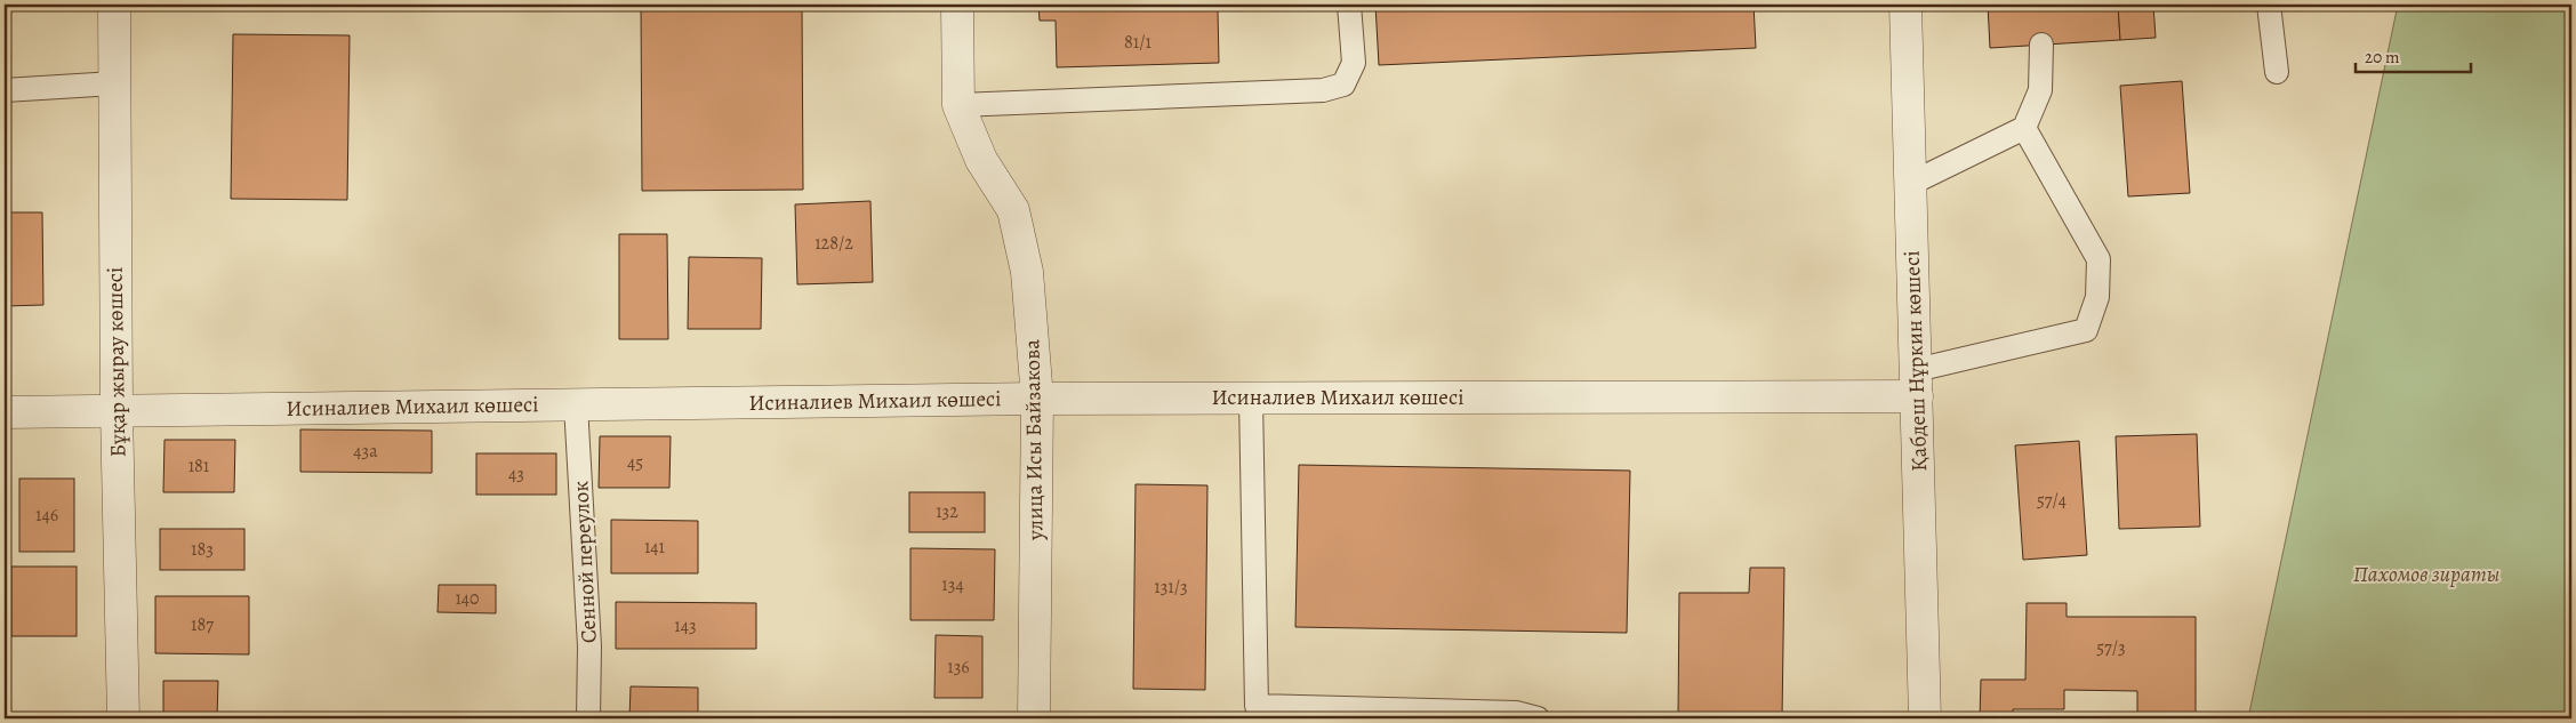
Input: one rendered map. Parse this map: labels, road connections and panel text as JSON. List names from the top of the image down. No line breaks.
{"streets":{"street":["Қабдеш Нұркин көшесі","Бұқар жырау көшесі","Исиналиев Михаил көшесі","улица Исы Байзакова"],"lane":["Сенной переулок"]},"crossings":[["Қабдеш Нұркин көшесі","Исиналиев Михаил көшесі"],["Бұқар жырау көшесі","Исиналиев Михаил көшесі"],["Исиналиев Михаил көшесі","улица Исы Байзакова"],["Исиналиев Михаил көшесі","Сенной переулок"]],"parks":["Пахомов зираты"],"house_numbers":["81/1","128/2","43а","45","181","43","57/4","132","146","141","183","134","131/3","140","187","143","57/3","136"],"scale_bar":"20 m"}
